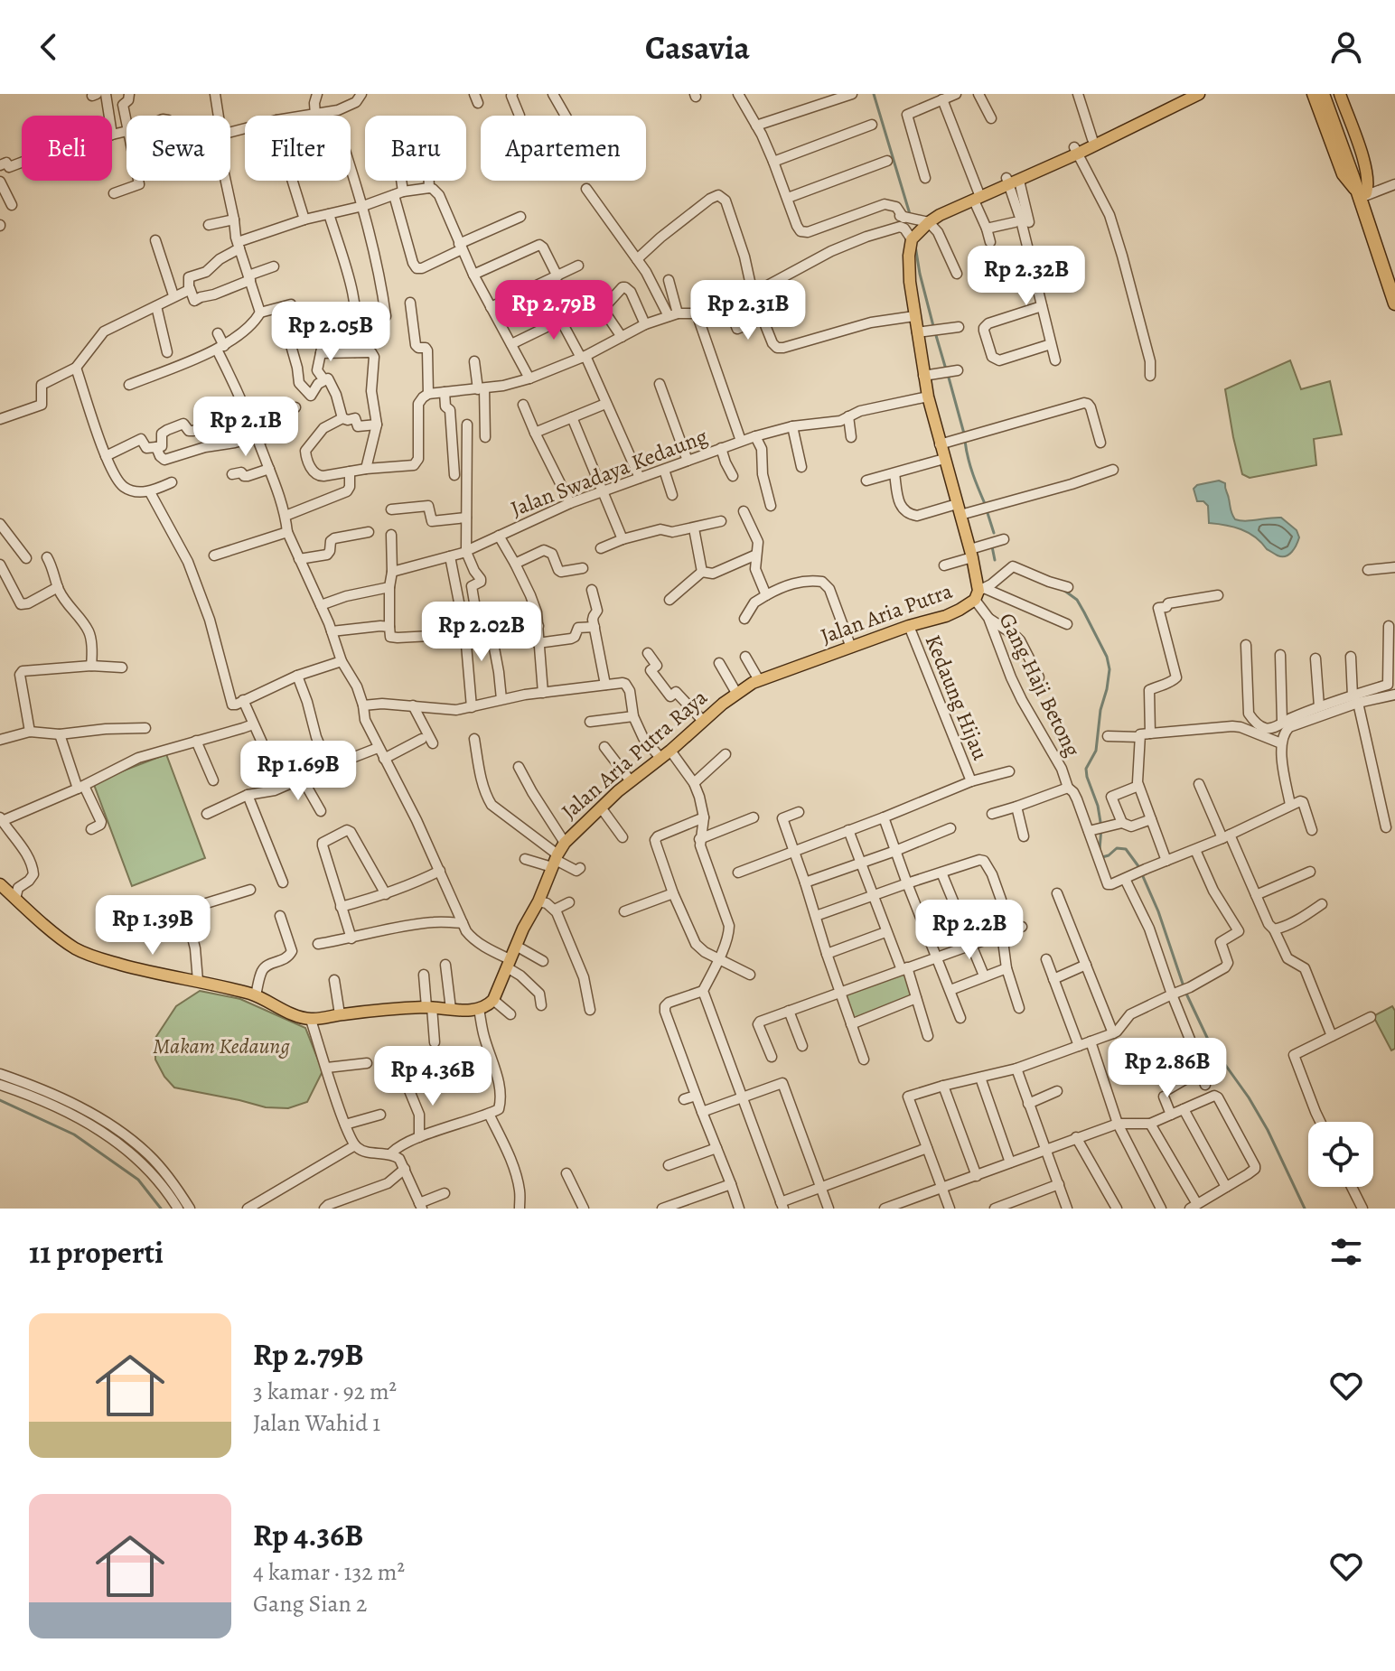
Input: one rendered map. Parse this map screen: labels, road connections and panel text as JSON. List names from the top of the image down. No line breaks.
{"streets":{"main road":["Jalan Aria Putra","Jalan Aria Putra Raya"],"street":["Jalan Swadaya Kedaung","Gang Haji Betong","Kedaung Hijau"]},"crossings":[["Jalan Swadaya Kedaung","Jalan Aria Putra"],["Jalan Aria Putra","Gang Haji Betong"],["Jalan Aria Putra","Kedaung Hijau"],["Jalan Aria Putra","Jalan Aria Putra Raya"]],"parks":["Makam Kedaung"],"page":{"header":"Casavia","chip":["Beli","Sewa","Filter","Baru","Apartemen"],"price":["Rp 2.32B","Rp 2.79B","Rp 2.31B","Rp 2.05B","Rp 2.1B","Rp 2.02B","Rp 1.69B","Rp 1.39B","Rp 2.2B","Rp 2.86B","Rp 4.36B"],"heading":"11 properti","list":[{"name":"Rp 2.79B","note":"3 kamar · 92 m² · Jalan Wahid 1"},{"name":"Rp 4.36B","note":"4 kamar · 132 m² · Gang Sian 2"}]}}
